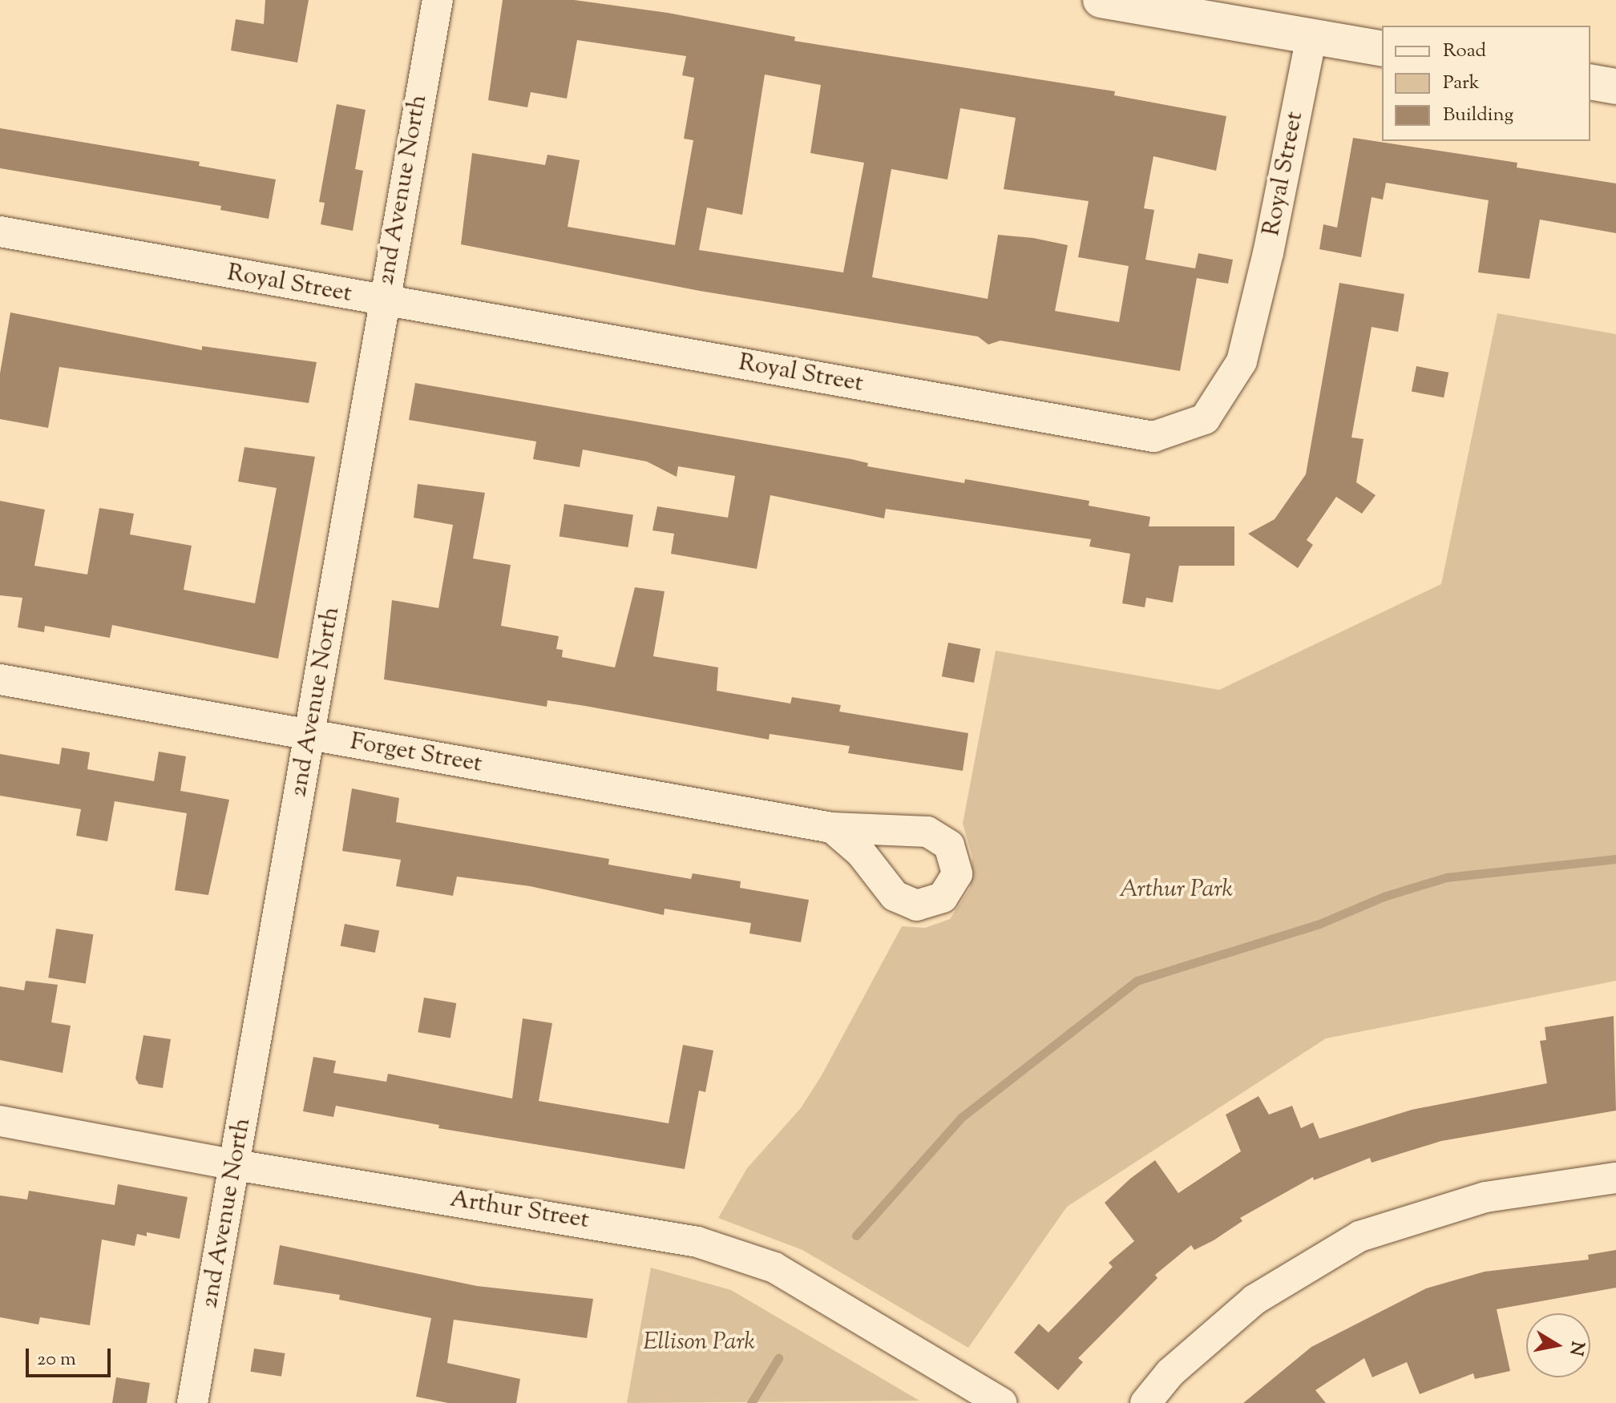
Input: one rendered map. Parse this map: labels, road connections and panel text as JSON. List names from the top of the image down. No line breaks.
{"streets":{"street":["Royal Street","2nd Avenue North","Forget Street","Arthur Street"]},"crossings":[["Royal Street","2nd Avenue North"],["2nd Avenue North","Forget Street"],["2nd Avenue North","Arthur Street"]],"parks":["Arthur Park","Ellison Park"],"legend":["Road","Park","Building"],"scale_bar":"20 m","north":"right"}
